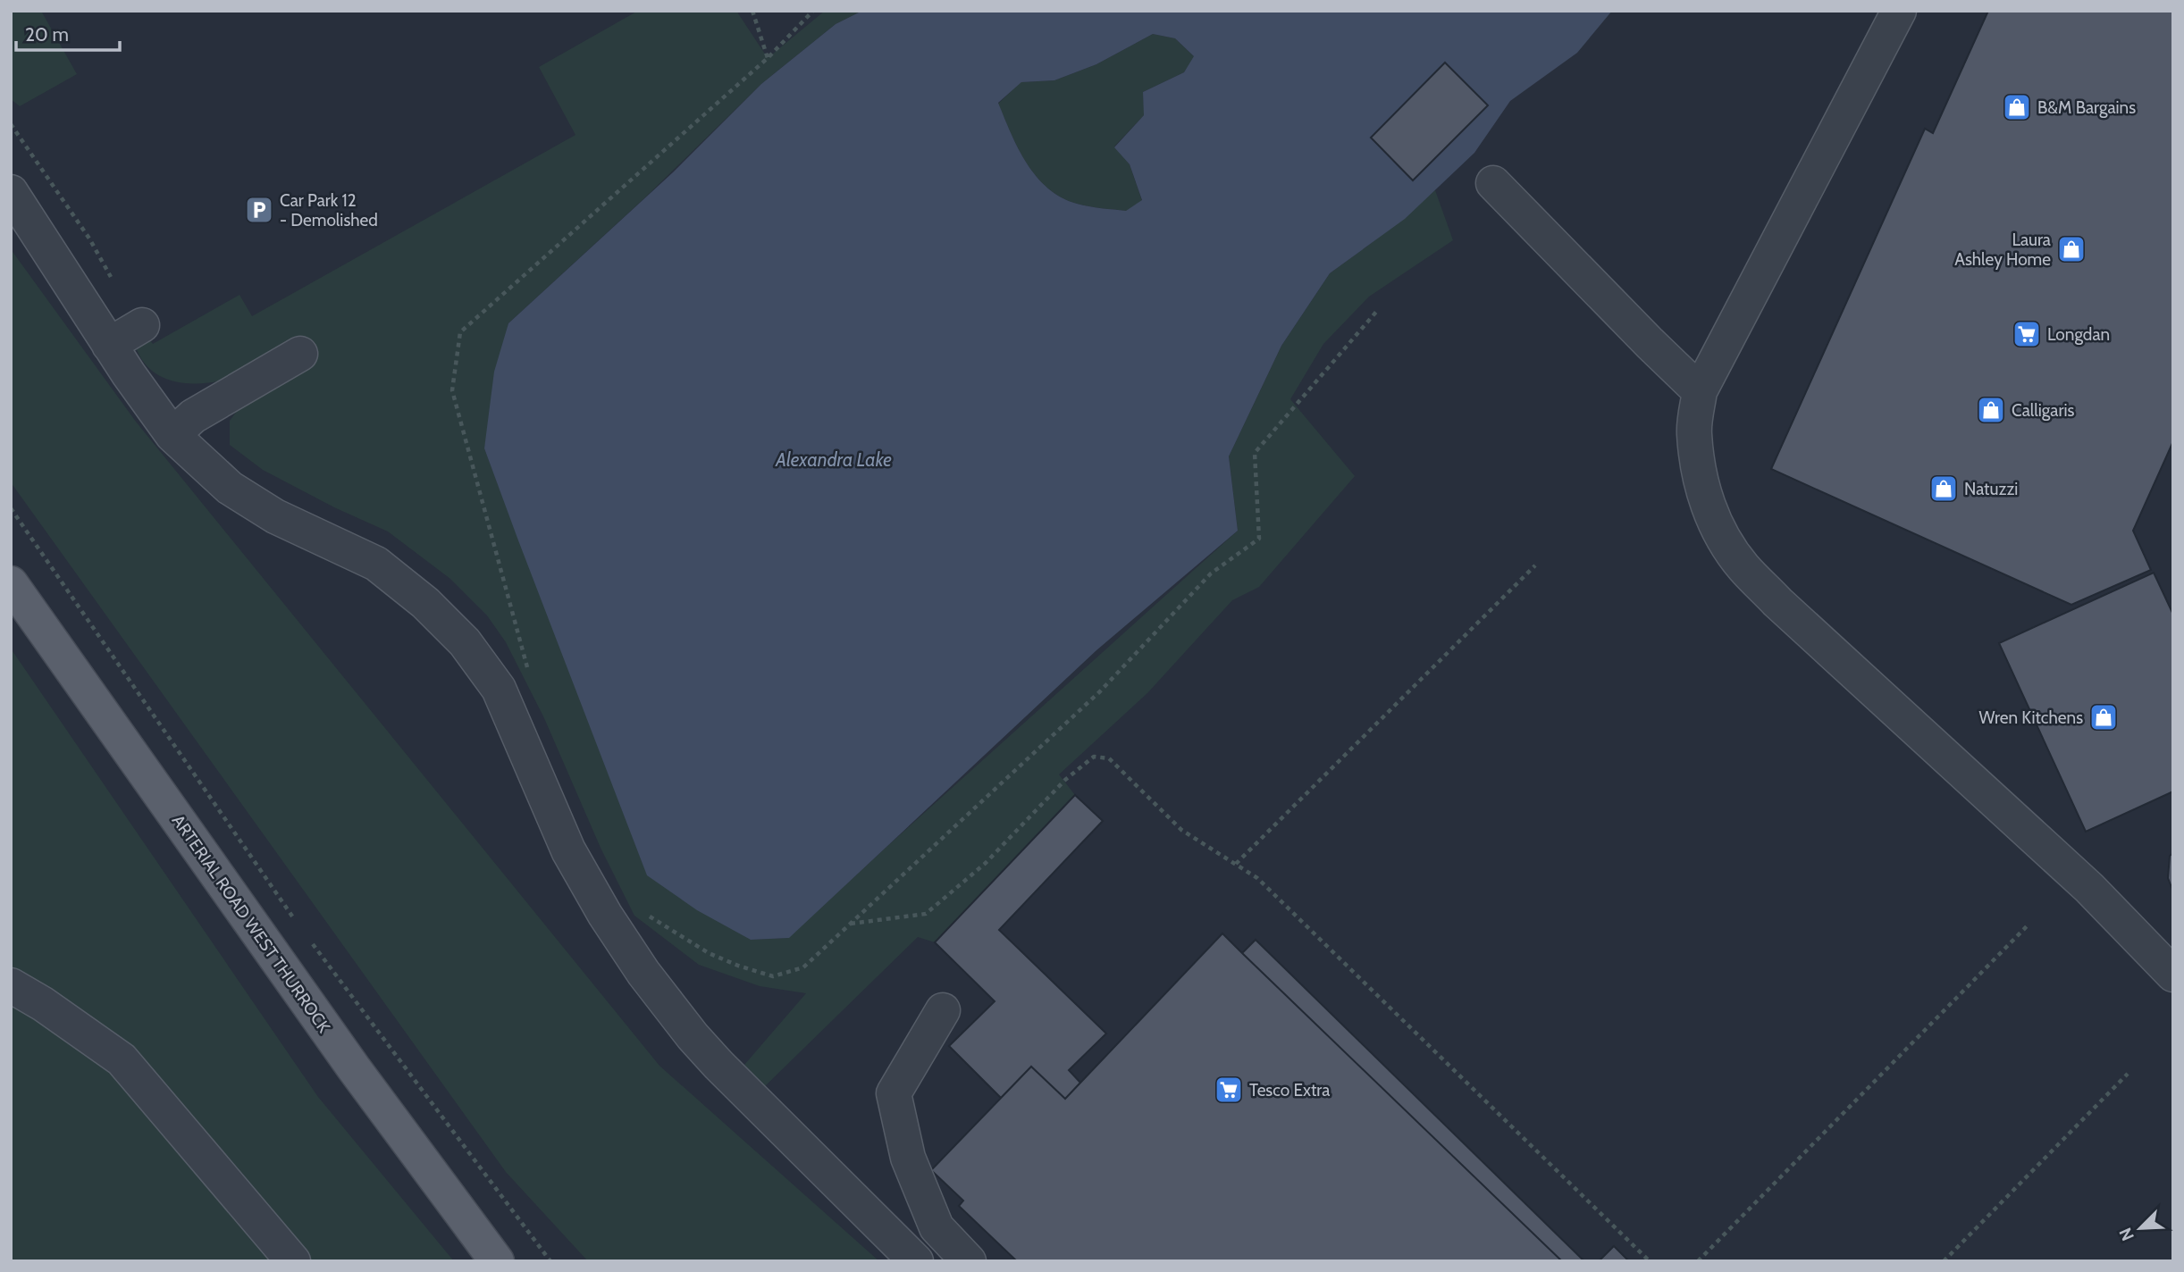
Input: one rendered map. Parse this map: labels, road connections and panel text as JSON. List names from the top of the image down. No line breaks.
{"streets":{"main road":["ARTERIAL ROAD WEST THURROCK"]},"water":["Alexandra Lake"],"places":{"shop":["B&M Bargains","Laura Ashley Home","Calligaris","Natuzzi","Wren Kitchens"],"parking":["Car Park 12 - Demolished"],"supermarket":["Longdan","Tesco Extra"]},"scale_bar":"20 m","north":"bottom left"}
